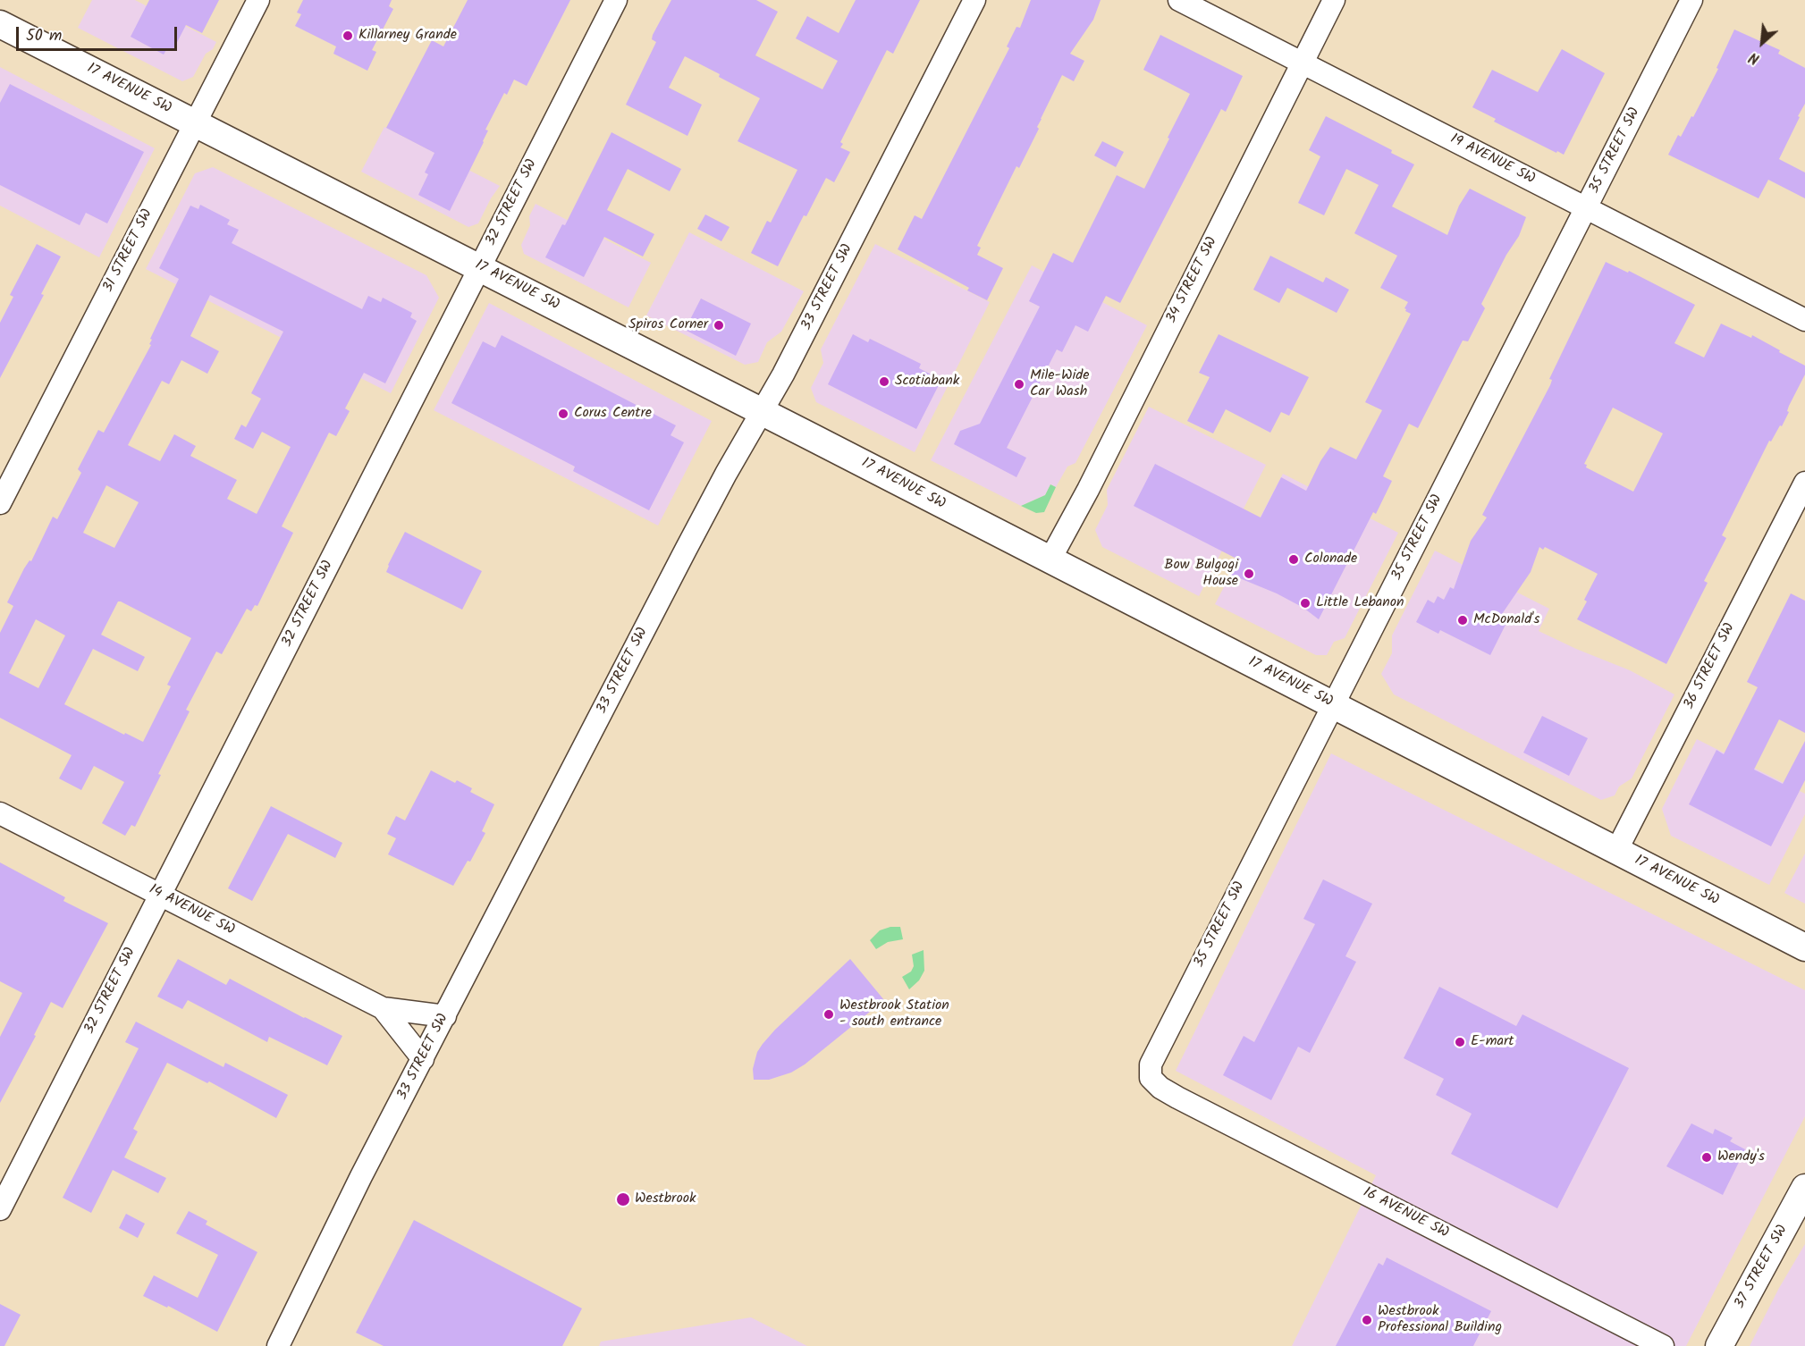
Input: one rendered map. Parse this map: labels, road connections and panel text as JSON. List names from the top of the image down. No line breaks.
{"streets":{"main road":["17 AVENUE SW","37 STREET SW"],"street":["35 STREET SW","19 AVENUE SW","32 STREET SW","31 STREET SW","34 STREET SW","33 STREET SW","36 STREET SW","14 AVENUE SW","16 AVENUE SW"]},"crossings":[["17 AVENUE SW","35 STREET SW"],["17 AVENUE SW","32 STREET SW"],["17 AVENUE SW","31 STREET SW"],["17 AVENUE SW","34 STREET SW"],["17 AVENUE SW","33 STREET SW"],["17 AVENUE SW","36 STREET SW"],["35 STREET SW","19 AVENUE SW"],["35 STREET SW","16 AVENUE SW"],["19 AVENUE SW","34 STREET SW"],["32 STREET SW","14 AVENUE SW"],["33 STREET SW","14 AVENUE SW"]],"places":["Killarney Grande","Spiros Corner","Scotiabank","Mile-Wide Car Wash","Corus Centre","Colonade","Bow Bulgogi House","Little Lebanon","McDonald's","Westbrook Station - south entrance","E-mart","Wendy's","Westbrook","Westbrook Professional Building"],"scale_bar":"50 m","north":"bottom left"}
